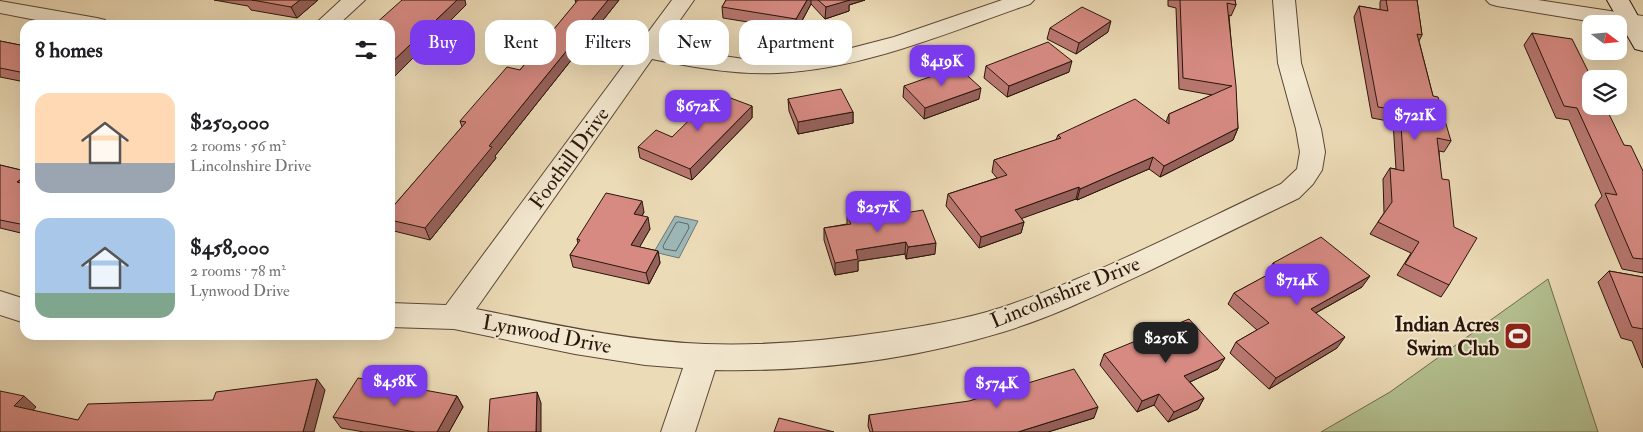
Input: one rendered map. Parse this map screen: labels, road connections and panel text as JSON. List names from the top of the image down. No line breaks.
{"streets":{"street":["Foothill Drive","Lincolnshire Drive","Lynwood Drive"]},"crossings":[["Foothill Drive","Lynwood Drive"],["Lincolnshire Drive","Lynwood Drive"]],"places":{"sports":["Indian Acres Swim Club"]},"north":"right","page":{"chip":["Buy","Rent","Filters","New","Apartment"],"heading":"8 homes","price":["$419K","$672K","$721K","$257K","$714K","$250K","$458K","$574K"],"list":[{"name":"$250,000","note":"2 rooms · 56 m² · Lincolnshire Drive"},{"name":"$458,000","note":"2 rooms · 78 m² · Lynwood Drive"}]}}
